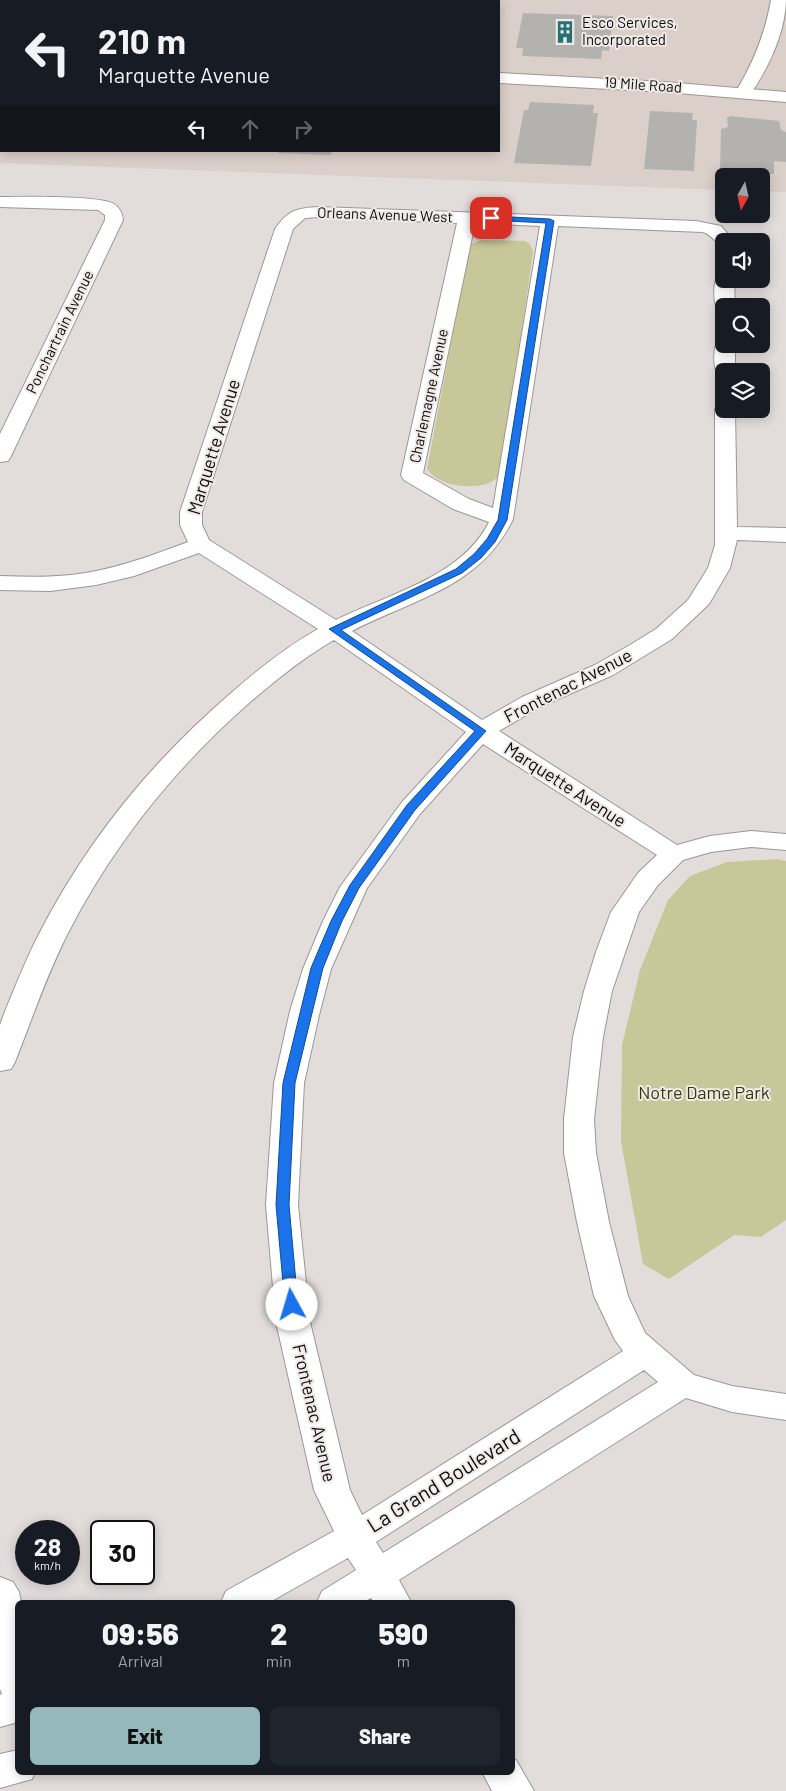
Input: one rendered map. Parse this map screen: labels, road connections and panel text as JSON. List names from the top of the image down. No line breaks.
{"streets":{"street":["19 Mile Road","Orleans Avenue West","Ponchartrain Avenue","Charlemagne Avenue","Marquette Avenue","Frontenac Avenue","La Grand Boulevard"]},"crossings":[["Orleans Avenue West","Charlemagne Avenue"],["Orleans Avenue West","Marquette Avenue"],["Marquette Avenue","Frontenac Avenue"],["Frontenac Avenue","La Grand Boulevard"]],"parks":["Notre Dame Park"],"places":{"building":["Esco Services, Incorporated"]},"north":"bottom","page":{"turn":["210 m","Marquette Avenue"],"speed":"28 km/h","limit":"30","eta":["09:56","Arrival","2","min","590","m"],"buttons":["Exit","Share"]}}
